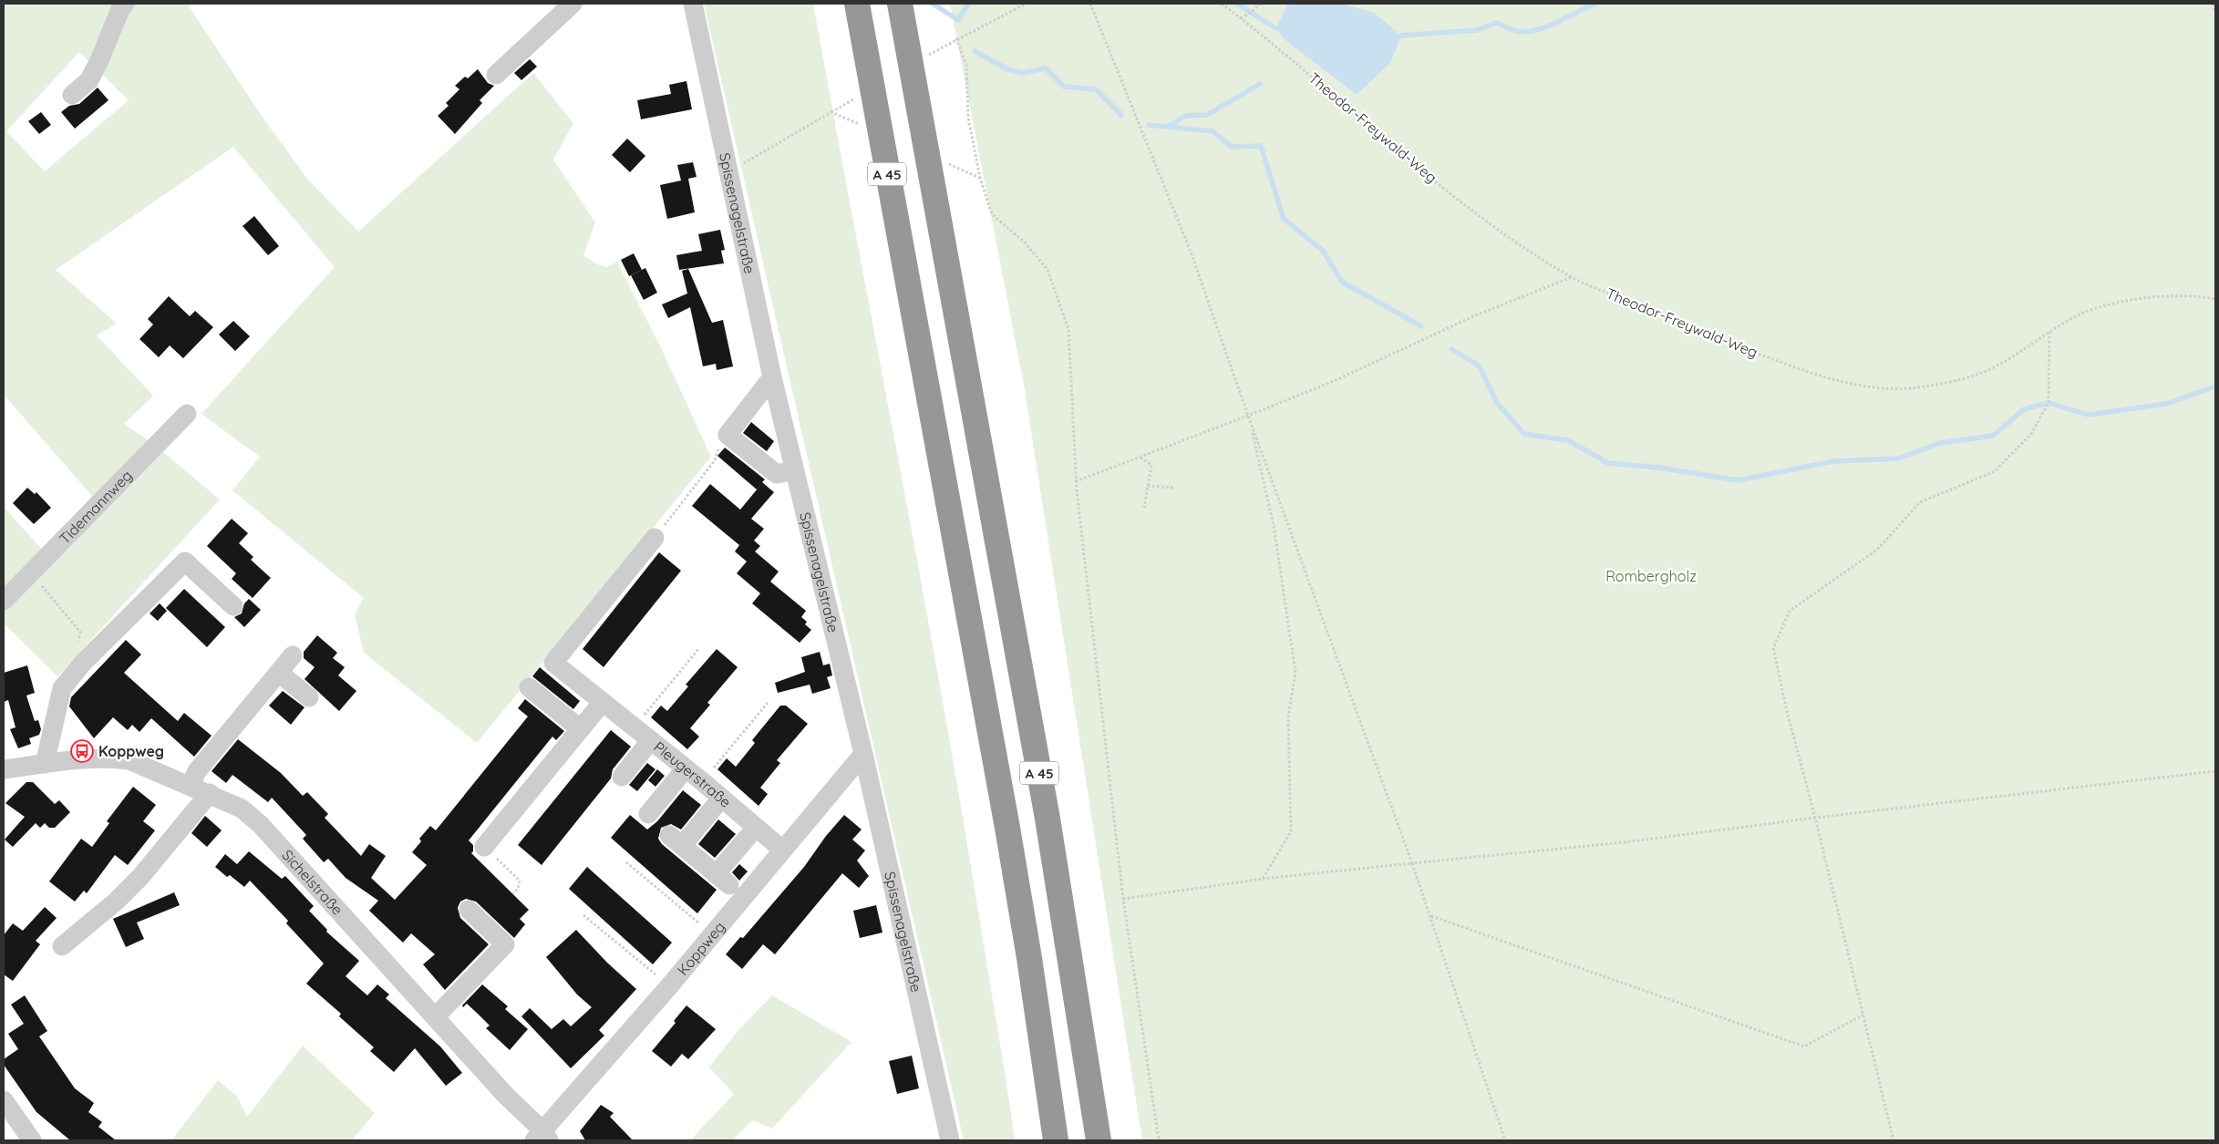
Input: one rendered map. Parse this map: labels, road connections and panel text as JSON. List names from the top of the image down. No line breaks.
{"streets":{"highway":["A 45"],"street":["Spissenagelstraße","Tidemannweg","Pleugerstraße","Sichelstraße","Koppweg"],"path":["Theodor-Freywald-Weg"]},"crossings":[["Spissenagelstraße","Koppweg"],["Pleugerstraße","Koppweg"],["Sichelstraße","Koppweg"]],"parks":["Rombergholz"],"places":{"bus stop":["Koppweg"]}}
